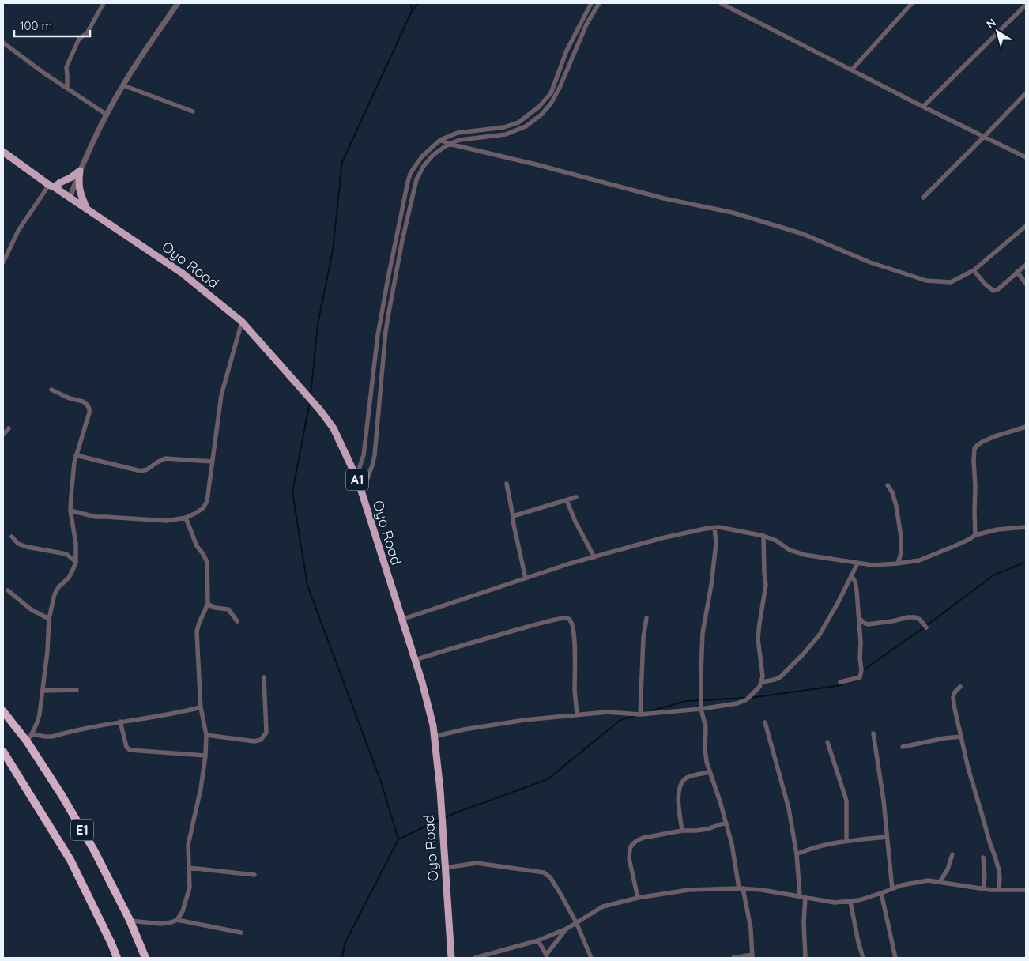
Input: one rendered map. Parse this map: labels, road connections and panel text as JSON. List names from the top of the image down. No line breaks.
{"streets":{"highway":["Oyo Road","A1","E1"]},"scale_bar":"100 m","north":"top left"}
